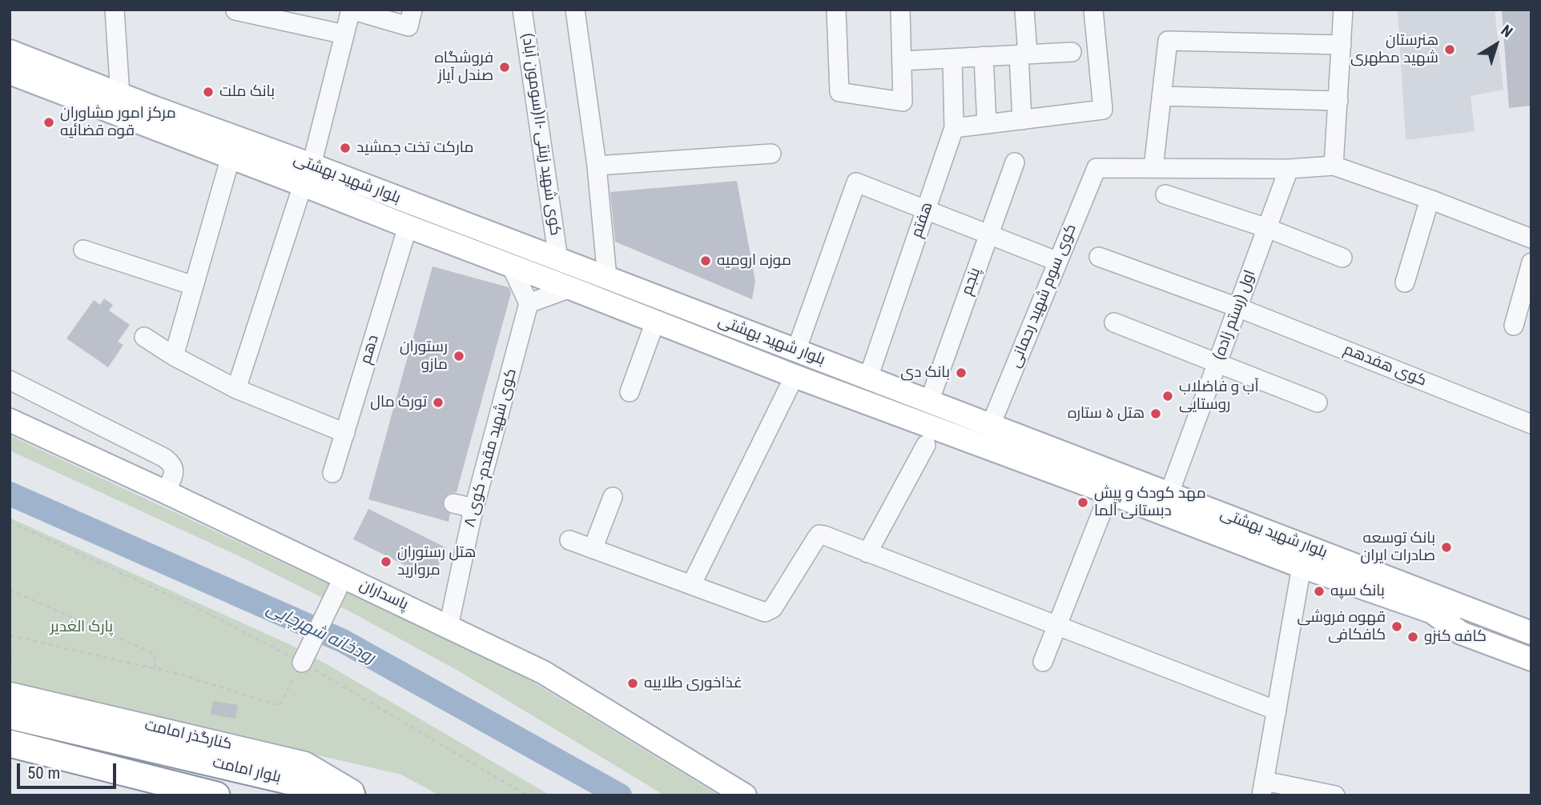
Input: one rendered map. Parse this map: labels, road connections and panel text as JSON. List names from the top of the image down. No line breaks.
{"streets":{"highway":["بلوار امامت"],"main road":["بلوار شهید بهشتی","پاسداران","کنارگذر امامت"],"street":["کوی شهید زینتی -۱۱(سومون آباد)","هفتم","پنجم","کوی سوم شهید رحمانی","اول (رستم زاده)","دهم","کوی هفدهم","کوی شهید مقدم- کوی ۸"]},"crossings":[["کوی شهید زینتی -۱۱(سومون آباد)","بلوار شهید بهشتی"],["بلوار شهید بهشتی","هفتم"],["بلوار شهید بهشتی","پنجم"],["بلوار شهید بهشتی","کوی سوم شهید رحمانی"],["بلوار شهید بهشتی","اول (رستم زاده)"],["بلوار شهید بهشتی","دهم"],["اول (رستم زاده)","کوی هفدهم"],["کوی شهید مقدم- کوی ۸","پاسداران"]],"water":["رودخانه شهرچایی"],"parks":["پارک الغدیر"],"places":["هنرستان شهید مطهری","فروشگاه صندل آیاز","بانک ملت","مرکز امور مشاوران قوه قضائیه","مارکت تخت جمشید","موزه ارومیه","رستوران مازو","بانک دی","آب و فاضلاب روستایی","تورک مال","هتل ۵ ستاره","مهد کودک و پیش دبستانی آلما","بانک توسعه صادرات ایران","هتل رستوران مروارید","بانک سپه","قهوه فروشی کافکافی","کافه کنزو","غذاخوری طلاییه"],"scale_bar":"50 m","north":"top right"}
